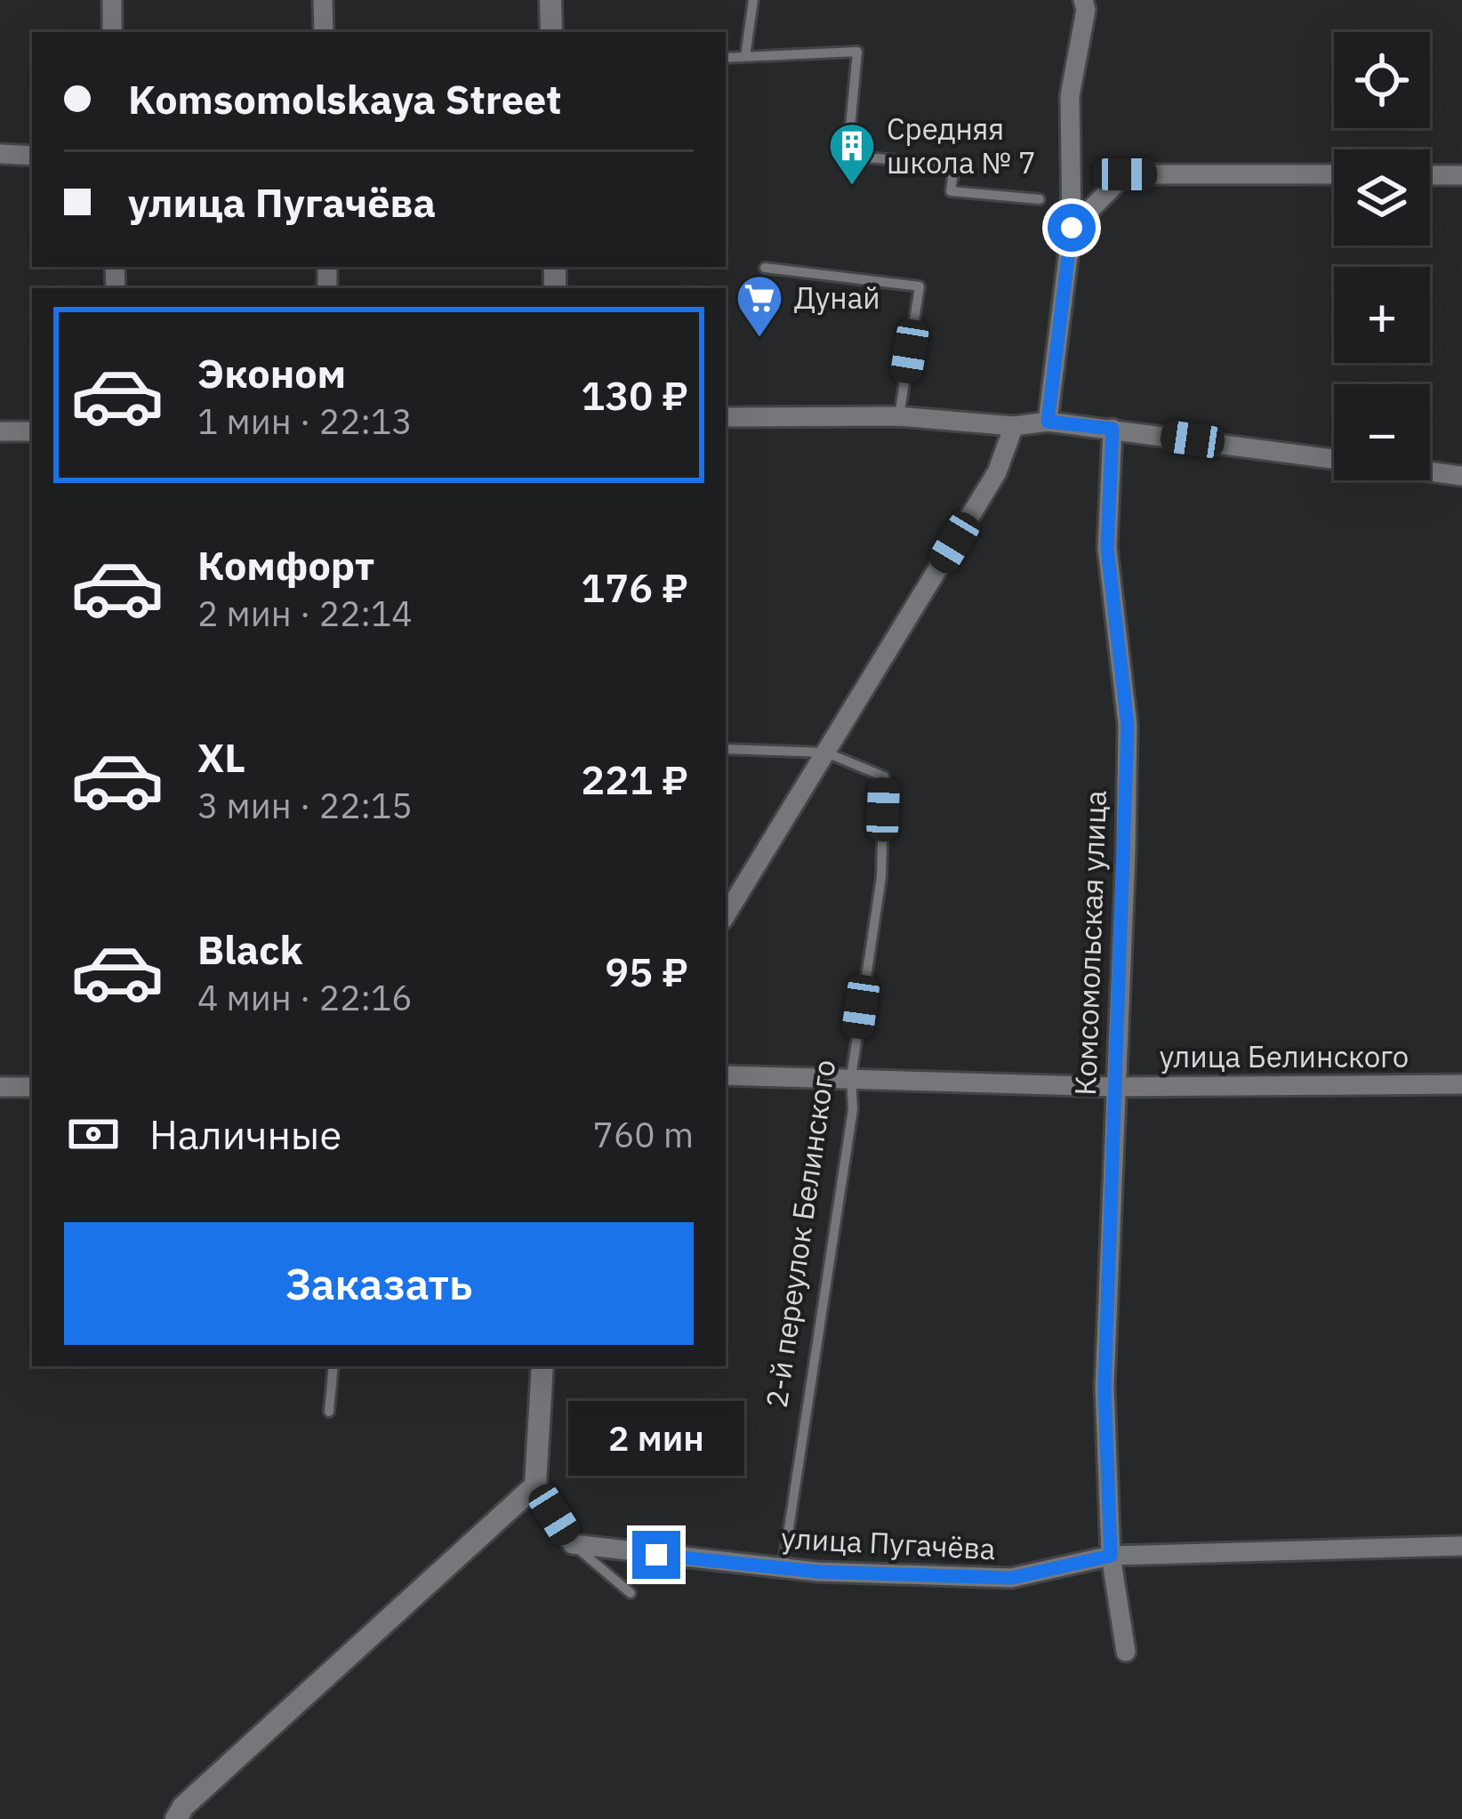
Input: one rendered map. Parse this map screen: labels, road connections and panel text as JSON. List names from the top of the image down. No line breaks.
{"streets":{"street":["Комсомольская улица","улица Белинского","улица Пугачёва"],"lane":["2-й переулок Белинского"]},"crossings":[["Комсомольская улица","улица Белинского"],["Комсомольская улица","улица Пугачёва"],["улица Белинского","2-й переулок Белинского"],["2-й переулок Белинского","улица Пугачёва"]],"places":{"building":["Средняя школа № 7"],"supermarket":["Дунай"]},"page":{"map_buttons":["+","−"],"banner":["Komsomolskaya Street","улица Пугачёва"],"list":[{"name":"Эконом","note":"1 мин · 22:13","value":"130 ₽"},{"name":"Комфорт","note":"2 мин · 22:14","value":"176 ₽"},{"name":"XL","note":"3 мин · 22:15","value":"221 ₽"},{"name":"Black","note":"4 мин · 22:16","value":"95 ₽"}],"pay":["Наличные","760 m"],"buttons":"Заказать","bubble":"2 мин"}}
